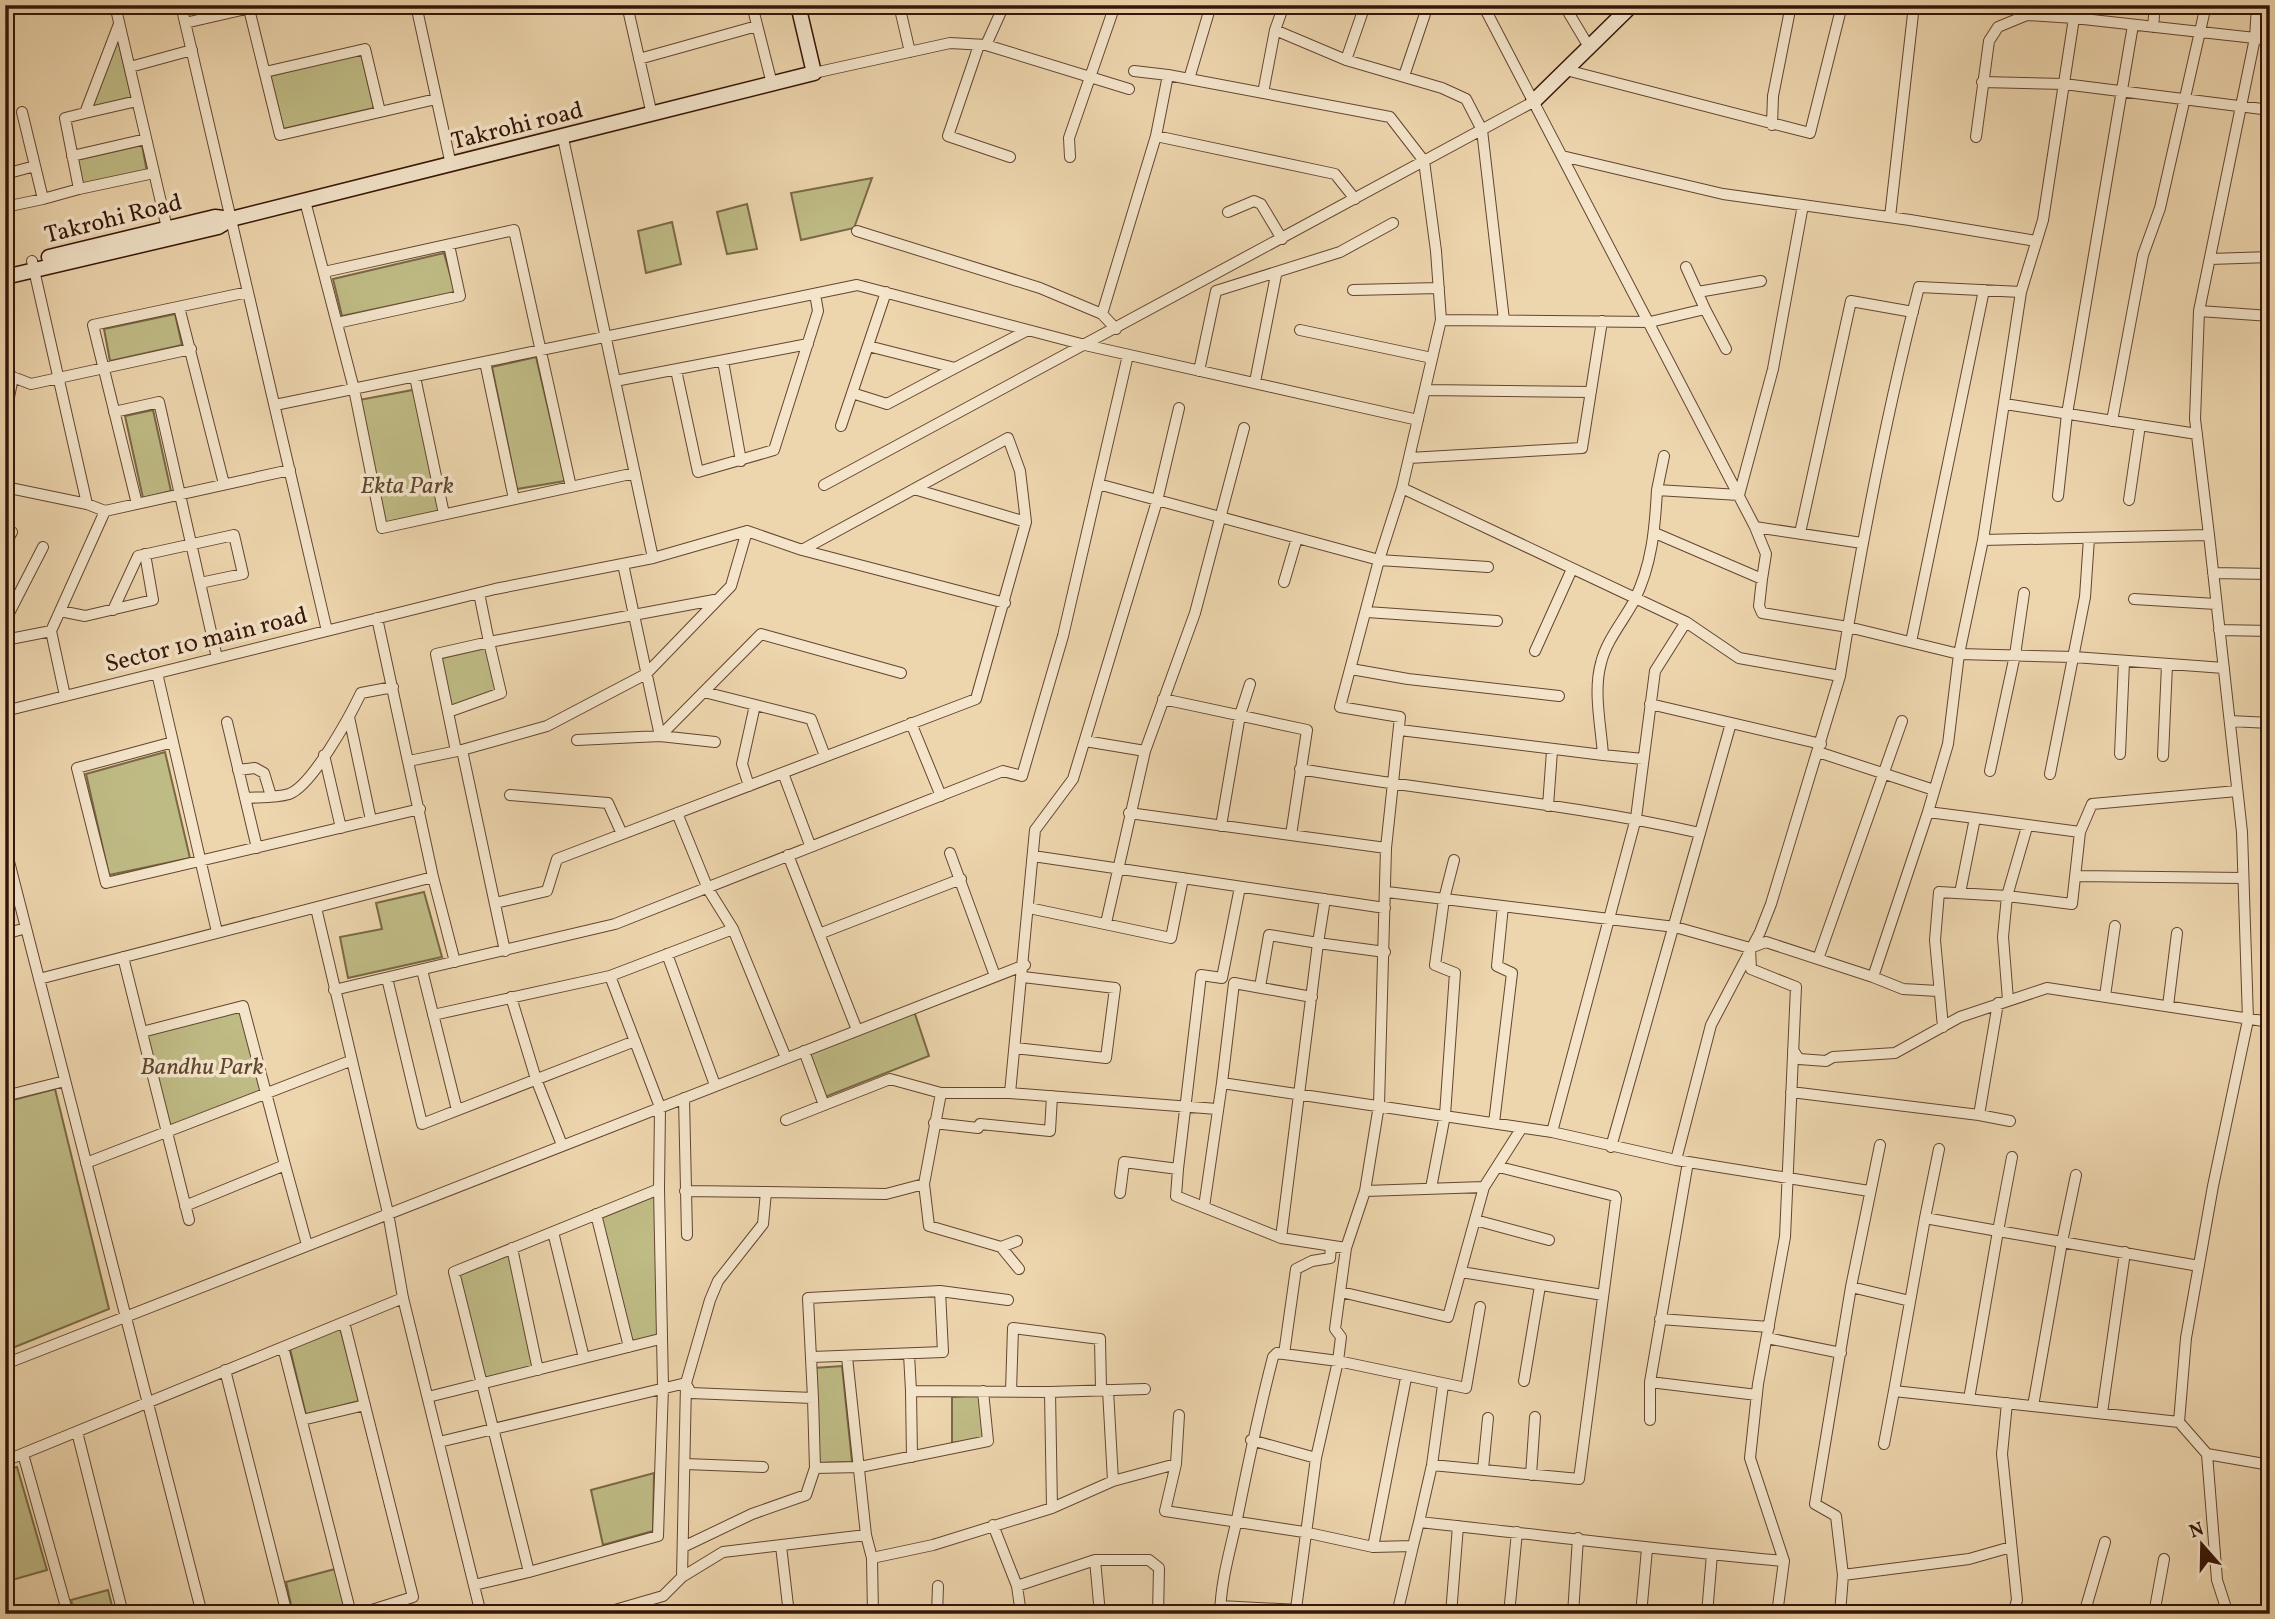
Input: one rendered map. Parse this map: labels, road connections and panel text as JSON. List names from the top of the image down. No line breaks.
{"streets":{"street":["Takrohi road","Takrohi Road","Sector 10 main road"]},"crossings":[["Takrohi road","Takrohi Road"]],"parks":["Ekta Park","Bandhu Park"],"north":"top"}
